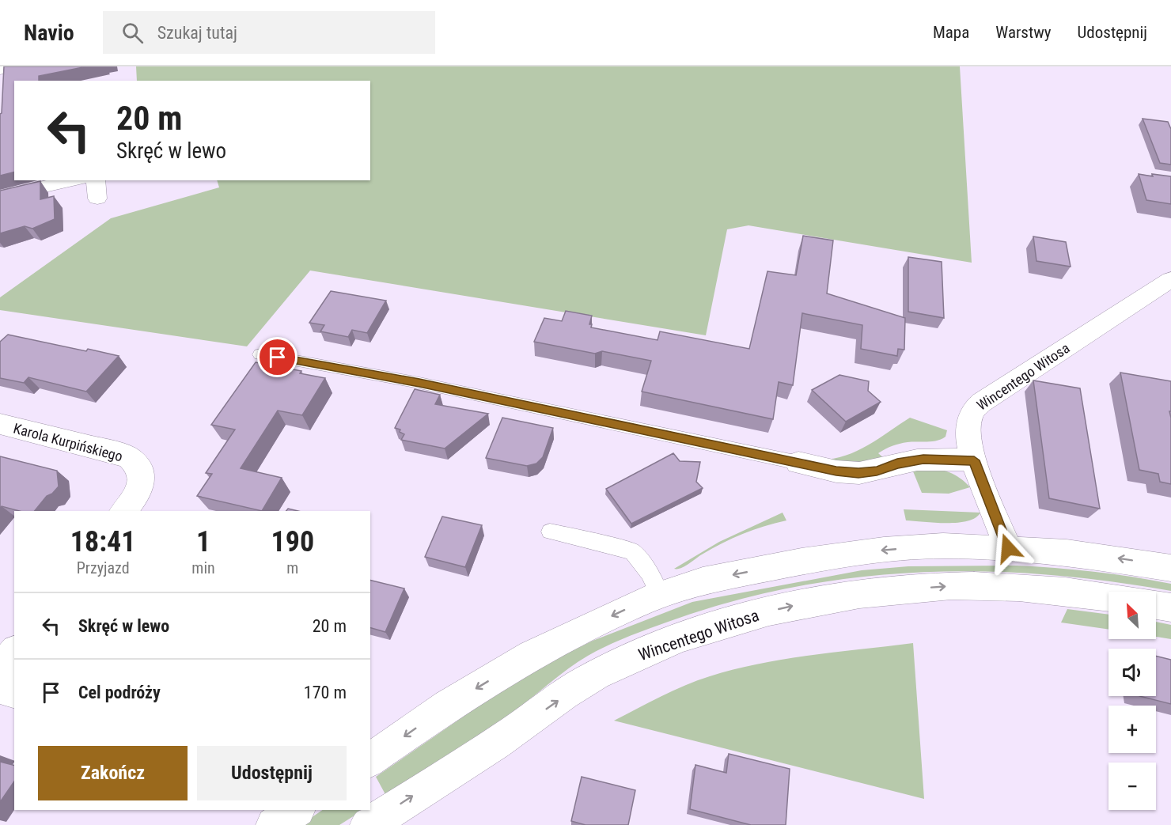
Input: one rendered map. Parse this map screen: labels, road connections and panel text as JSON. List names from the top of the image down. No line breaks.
{"streets":{"main road":["Wincentego Witosa","Karola Kurpińskiego"]},"north":"top left","page":{"header":"Navio","search":"Szukaj tutaj","nav":["Mapa","Warstwy","Udostępnij"],"turn":["20 m","Skręć w lewo"],"eta":["18:41","Przyjazd","1","min","190","m"],"map_buttons":["+","−"],"list":[{"name":"Skręć w lewo","value":"20 m"},{"name":"Cel podróży","value":"170 m"}],"buttons":["Zakończ","Udostępnij"]}}
